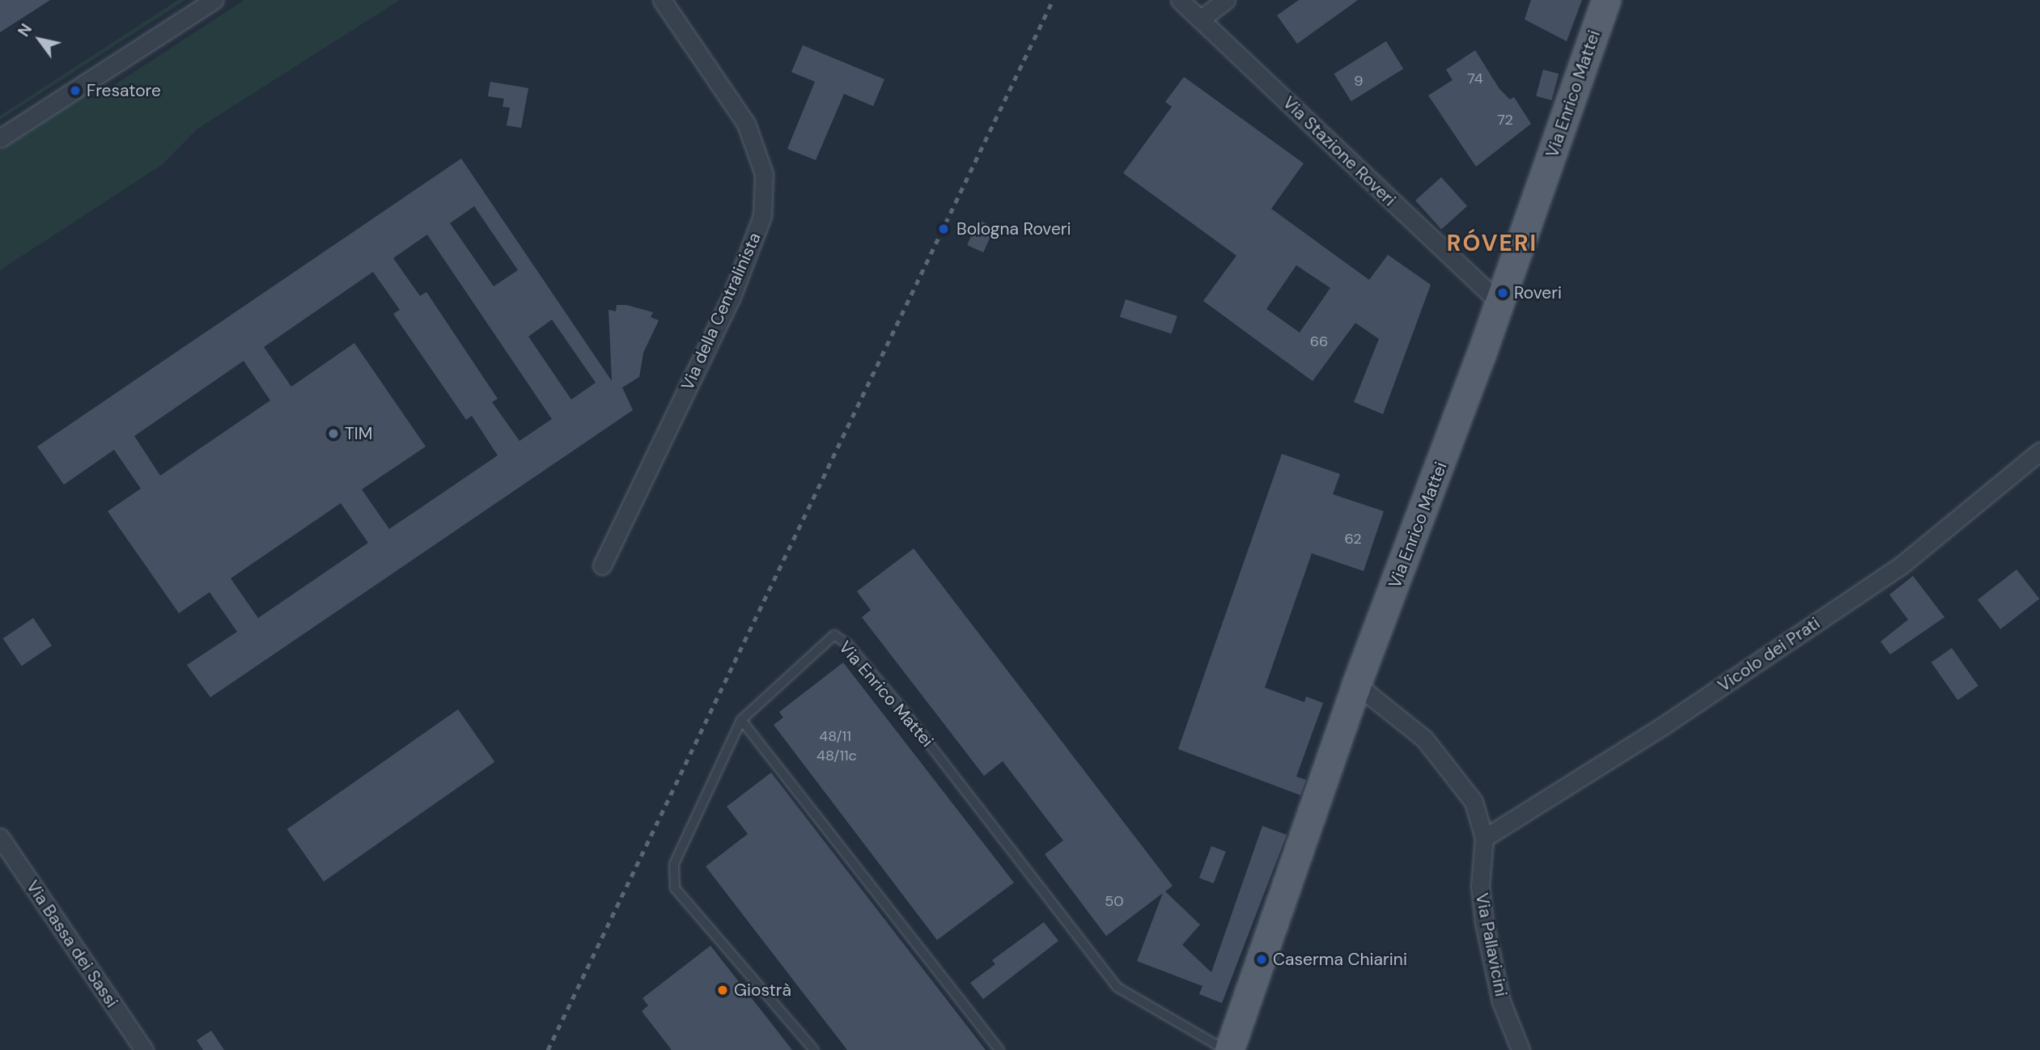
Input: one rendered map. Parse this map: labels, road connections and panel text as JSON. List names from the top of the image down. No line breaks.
{"streets":{"main road":["Via Enrico Mattei"],"street":["Via Stazione Roveri","Via della Centralinista","Vicolo dei Prati","Via Bassa dei Sassi","Via Pallavicini"]},"crossings":[["Via Enrico Mattei","Via Stazione Roveri"],["Via Enrico Mattei","Via Pallavicini"],["Vicolo dei Prati","Via Pallavicini"]],"districts":["RÓVERI"],"places":["Fresatore","Bologna Roveri","Roveri","TIM","Caserma Chiarini","Giostrà"],"house_numbers":["74","9","72","66","62","48/11","48/11c","50"],"north":"top left"}
